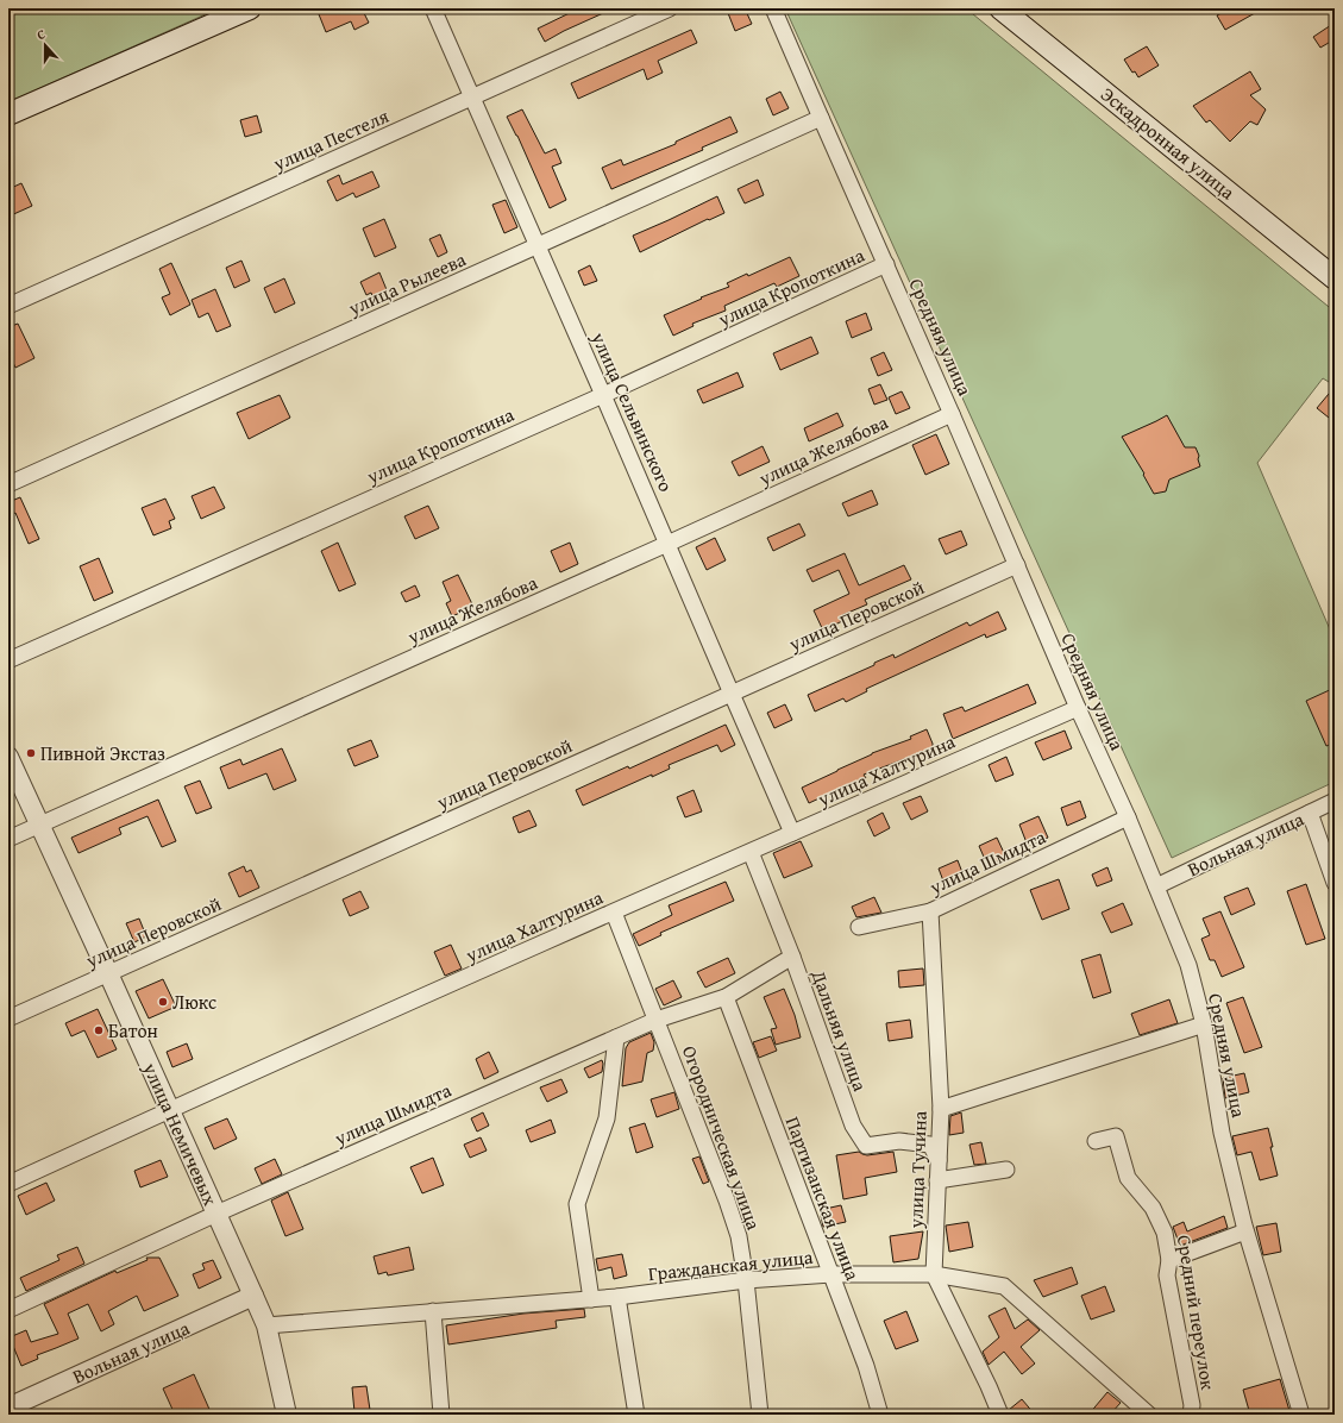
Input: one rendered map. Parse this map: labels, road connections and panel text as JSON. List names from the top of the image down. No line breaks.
{"streets":{"main road":["Эскадронная улица"],"street":["улица Пестеля","улица Рылеева","улица Кропоткина","Средняя улица","улица Сельвинского","улица Желябова","улица Перовской","улица Халтурина","Вольная улица","улица Шмидта","Дальняя улица","улица Немичевых","Огородническая улица","улица Тучина","Партизанская улица","Гражданская улица","Средний переулок"]},"crossings":[["улица Пестеля","улица Сельвинского"],["улица Рылеева","Средняя улица"],["улица Рылеева","улица Сельвинского"],["улица Кропоткина","Средняя улица"],["улица Кропоткина","улица Сельвинского"],["Средняя улица","улица Желябова"],["Средняя улица","улица Перовской"],["Средняя улица","улица Халтурина"],["Средняя улица","Вольная улица"],["Средняя улица","улица Шмидта"],["улица Сельвинского","улица Желябова"],["улица Сельвинского","улица Перовской"],["улица Сельвинского","улица Халтурина"],["улица Желябова","улица Немичевых"],["улица Перовской","улица Немичевых"],["улица Халтурина","Дальняя улица"],["улица Халтурина","улица Немичевых"],["улица Халтурина","Огородническая улица"],["Вольная улица","улица Немичевых"],["улица Шмидта","Дальняя улица"],["улица Шмидта","улица Немичевых"],["улица Шмидта","Огородническая улица"],["улица Шмидта","улица Тучина"],["улица Шмидта","Партизанская улица"],["Дальняя улица","улица Тучина"],["улица Немичевых","Гражданская улица"],["Огородническая улица","Гражданская улица"],["улица Тучина","Гражданская улица"],["Партизанская улица","Гражданская улица"]],"places":["Пивной Экстаз","Люкс","Батон"],"north":"top"}
